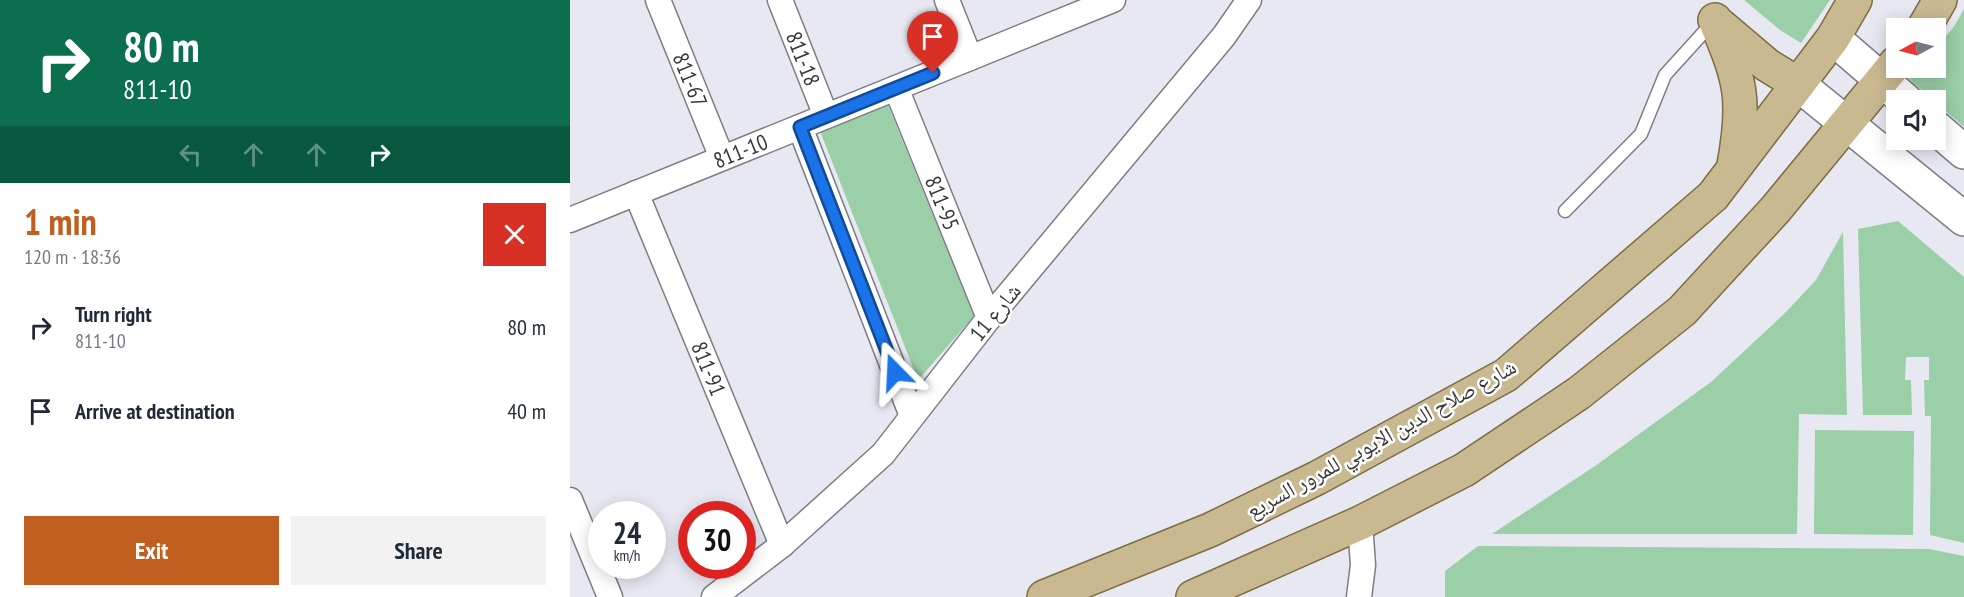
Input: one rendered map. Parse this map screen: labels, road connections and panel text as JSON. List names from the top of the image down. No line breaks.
{"streets":{"main road":["شارع صلاح الدين الايوبي للمرور السريع"],"street":["811-18","811-67","811-10","811-95","شارع 11","811-91"]},"crossings":[["811-18","811-10"],["811-67","811-10"],["811-10","811-95"],["811-10","811-91"],["811-95","شارع 11"],["شارع 11","811-91"]],"north":"left","page":{"turn":["80 m","811-10"],"heading":["1 min","120 m · 18:36"],"list":[{"name":"Turn right","note":"811-10","value":"80 m"},{"name":"Arrive at destination","value":"40 m"}],"speed":"24 km/h","limit":"30","buttons":["Exit","Share"]}}
